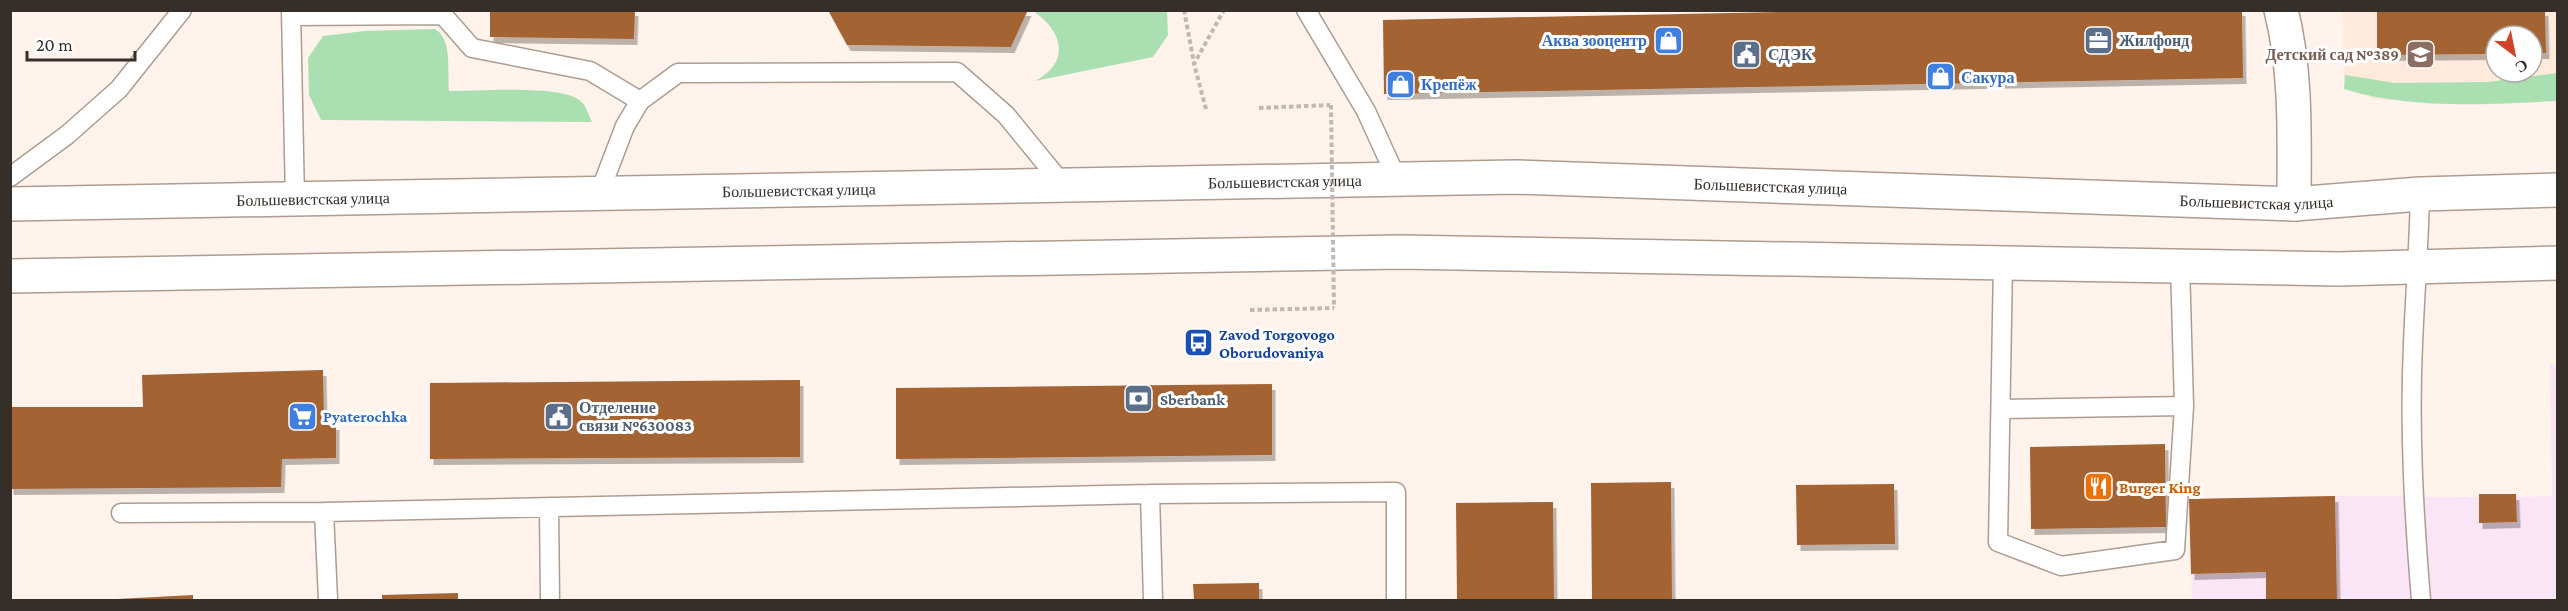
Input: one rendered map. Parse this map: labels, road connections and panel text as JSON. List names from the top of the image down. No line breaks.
{"streets":{"main road":["Большевистская улица"]},"places":{"shop":["Аква зооцентр","Сакура","Крепёж"],"office":["Жилфонд"],"public building":["СДЭК","Отделение связи №630083"],"school or university":["Детский сад №389"],"bus stop":["Zavod Torgovogo Oborudovaniya"],"bank":["Sberbank"],"supermarket":["Pyaterochka"],"restaurant":["Burger King"]},"scale_bar":"20 m","north":"bottom right"}
